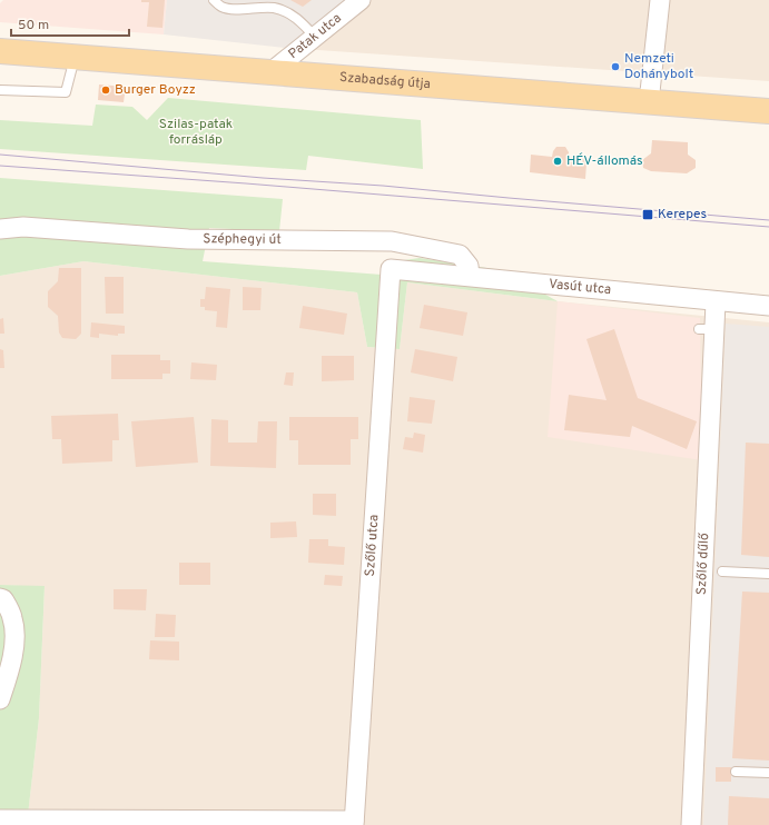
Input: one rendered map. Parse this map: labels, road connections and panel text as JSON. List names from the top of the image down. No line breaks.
{"streets":{"main road":["Szabadság útja"],"street":["Patak utca","Széphegyi út","Vasút utca","Szőlő utca","Szőlő dűlő"]},"crossings":[["Patak utca","Szabadság útja"],["Széphegyi út","Vasút utca"],["Vasút utca","Szőlő utca"],["Vasút utca","Szőlő dűlő"]],"parks":["Szilas-patak forrásláp"],"places":{"other":["Nemzeti Dohánybolt","Burger Boyzz","HÉV-állomás"],"transit":["Kerepes"]},"scale_bar":"50 m"}
